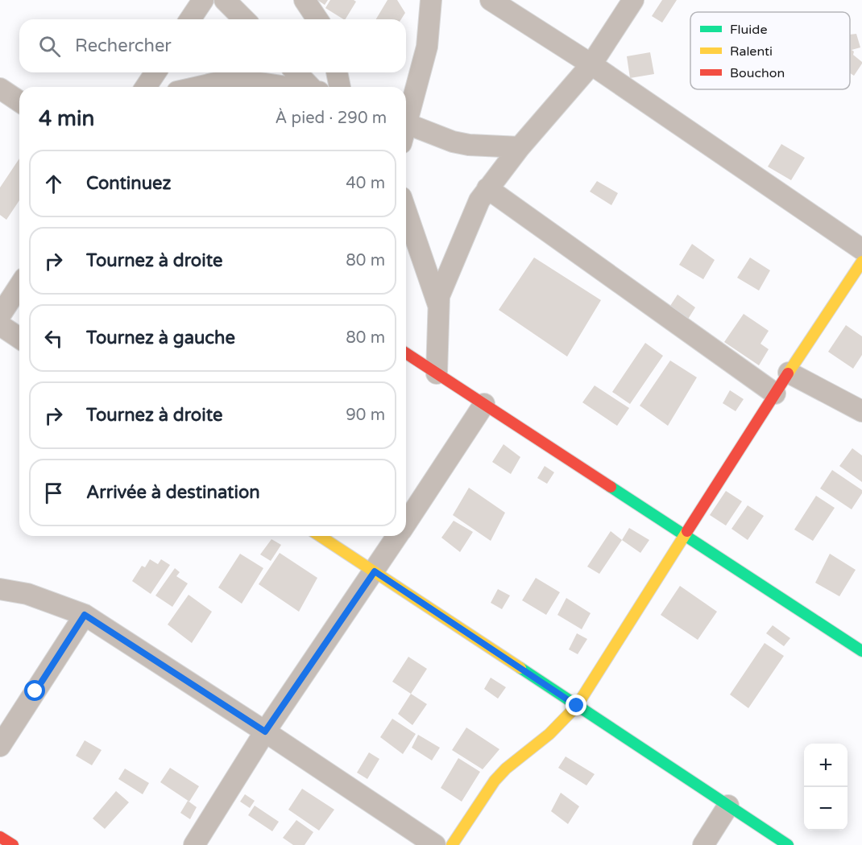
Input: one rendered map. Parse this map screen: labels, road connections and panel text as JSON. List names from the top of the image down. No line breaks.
{"legend":["Fluide","Ralenti","Bouchon"],"page":{"search":"Rechercher","heading":["4 min","À pied · 290 m"],"list":[["Continuez","40 m"],["Tournez à droite","80 m"],["Tournez à gauche","80 m"],["Tournez à droite","90 m"],"Arrivée à destination"],"map_buttons":["+","−"]}}
